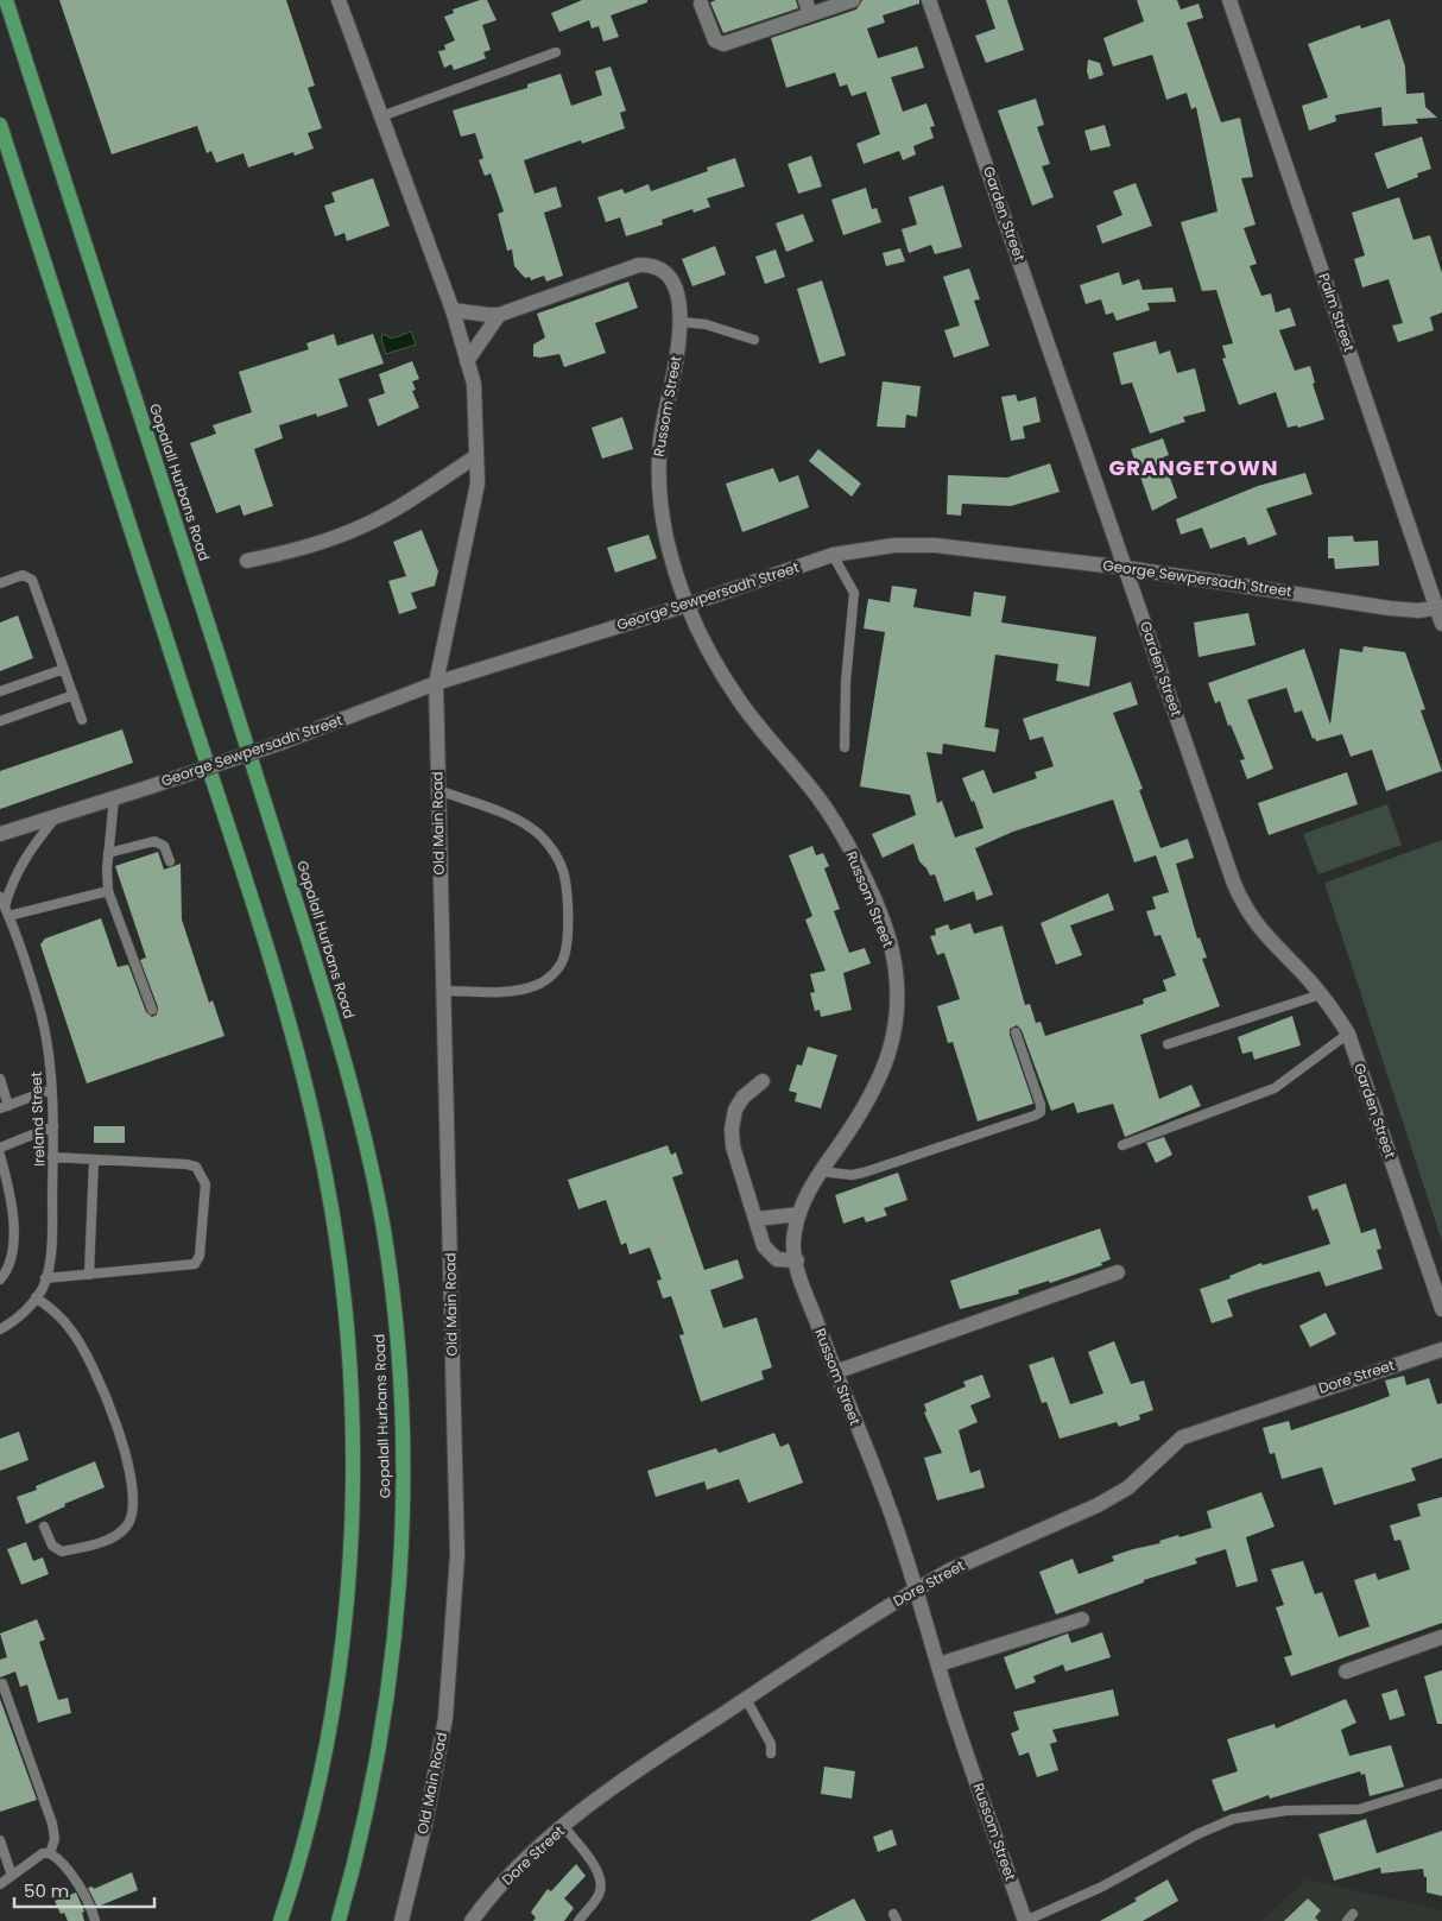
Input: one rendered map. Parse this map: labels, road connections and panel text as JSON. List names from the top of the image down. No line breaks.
{"streets":{"main road":["Gopalall Hurbans Road"],"street":["Garden Street","Palm Street","Russom Street","George Sewpersadh Street","Old Main Road","Dore Street"],"lane":["Ireland Street"]},"crossings":[["Garden Street","George Sewpersadh Street"],["Palm Street","George Sewpersadh Street"],["Russom Street","George Sewpersadh Street"],["Russom Street","Dore Street"],["George Sewpersadh Street","Old Main Road"]],"districts":["GRANGETOWN"],"scale_bar":"50 m"}
